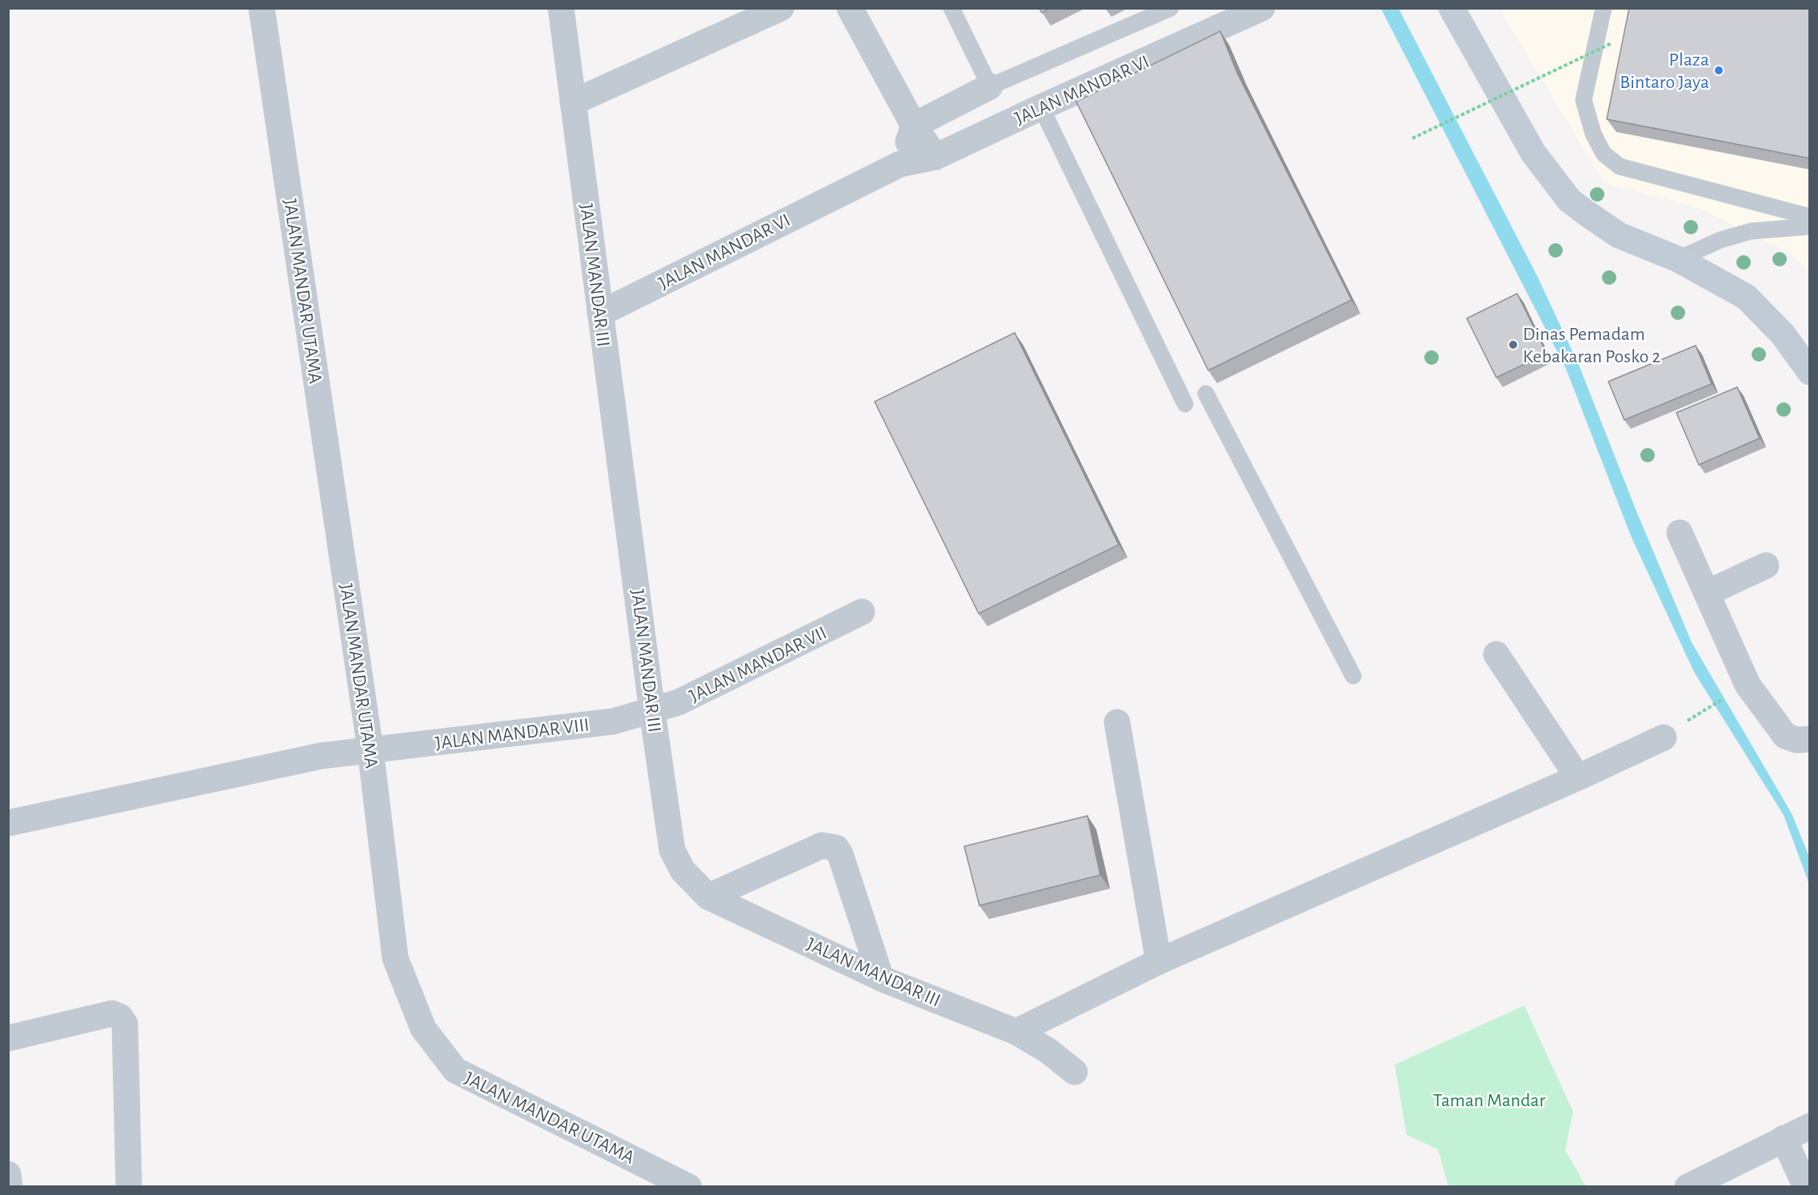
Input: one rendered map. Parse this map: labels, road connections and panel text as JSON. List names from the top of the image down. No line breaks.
{"streets":{"street":["JALAN MANDAR VI","JALAN MANDAR III","JALAN MANDAR UTAMA","JALAN MANDAR VII","JALAN MANDAR VIII"]},"crossings":[["JALAN MANDAR VI","JALAN MANDAR III"],["JALAN MANDAR III","JALAN MANDAR VII"],["JALAN MANDAR III","JALAN MANDAR VIII"],["JALAN MANDAR UTAMA","JALAN MANDAR VIII"],["JALAN MANDAR VII","JALAN MANDAR VIII"]],"parks":["Taman Mandar"],"places":["Plaza Bintaro Jaya","Dinas Pemadam Kebakaran Posko 2"]}
